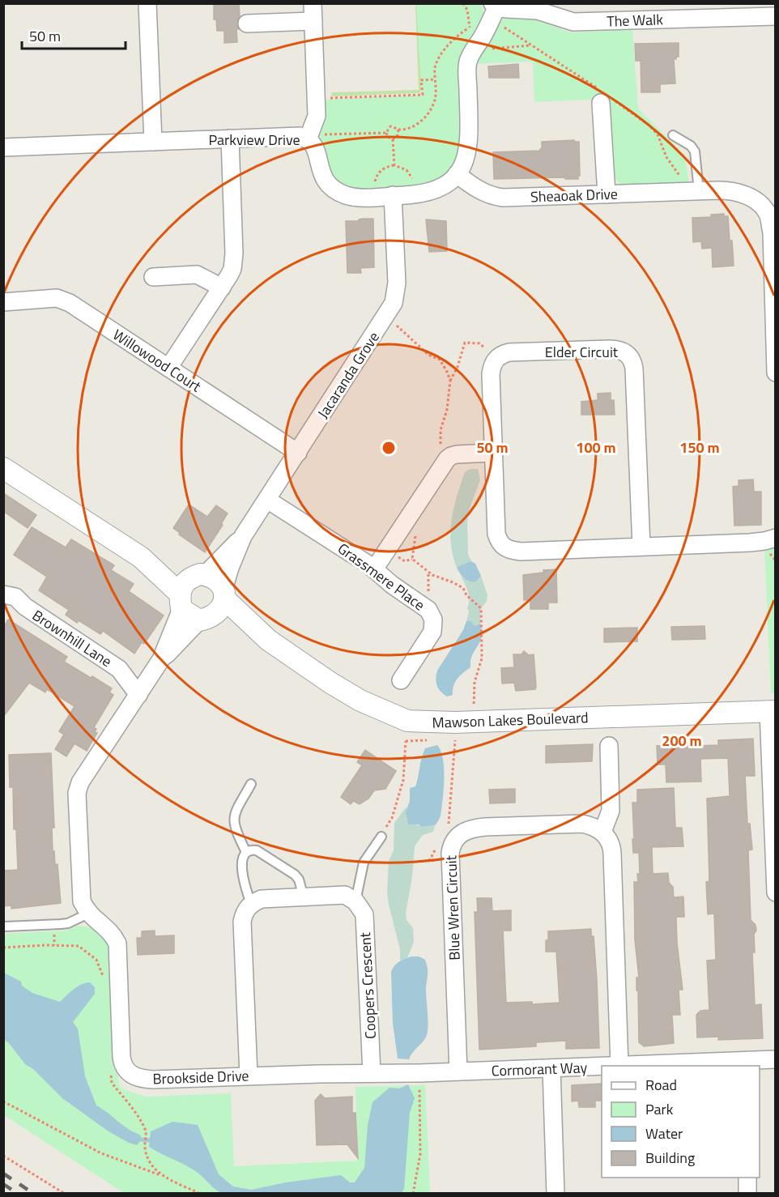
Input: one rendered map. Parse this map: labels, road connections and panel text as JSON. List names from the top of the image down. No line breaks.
{"streets":{"street":["The Walk","Parkview Drive","Sheaoak Drive","Elder Circuit","Willowood Court","Jacaranda Grove","Grassmere Place","Brownhill Lane","Mawson Lakes Boulevard","Blue Wren Circuit","Coopers Crescent","Cormorant Way","Brookside Drive"]},"crossings":[["The Walk","Parkview Drive"],["Parkview Drive","Sheaoak Drive"],["Parkview Drive","Jacaranda Grove"],["Willowood Court","Jacaranda Grove"],["Jacaranda Grove","Grassmere Place"],["Jacaranda Grove","Mawson Lakes Boulevard"],["Blue Wren Circuit","Cormorant Way"],["Coopers Crescent","Brookside Drive"],["Cormorant Way","Brookside Drive"]],"legend":["Road","Park","Water","Building"],"scale_bar":"50 m","rings":["50 m","100 m","150 m","200 m"]}
